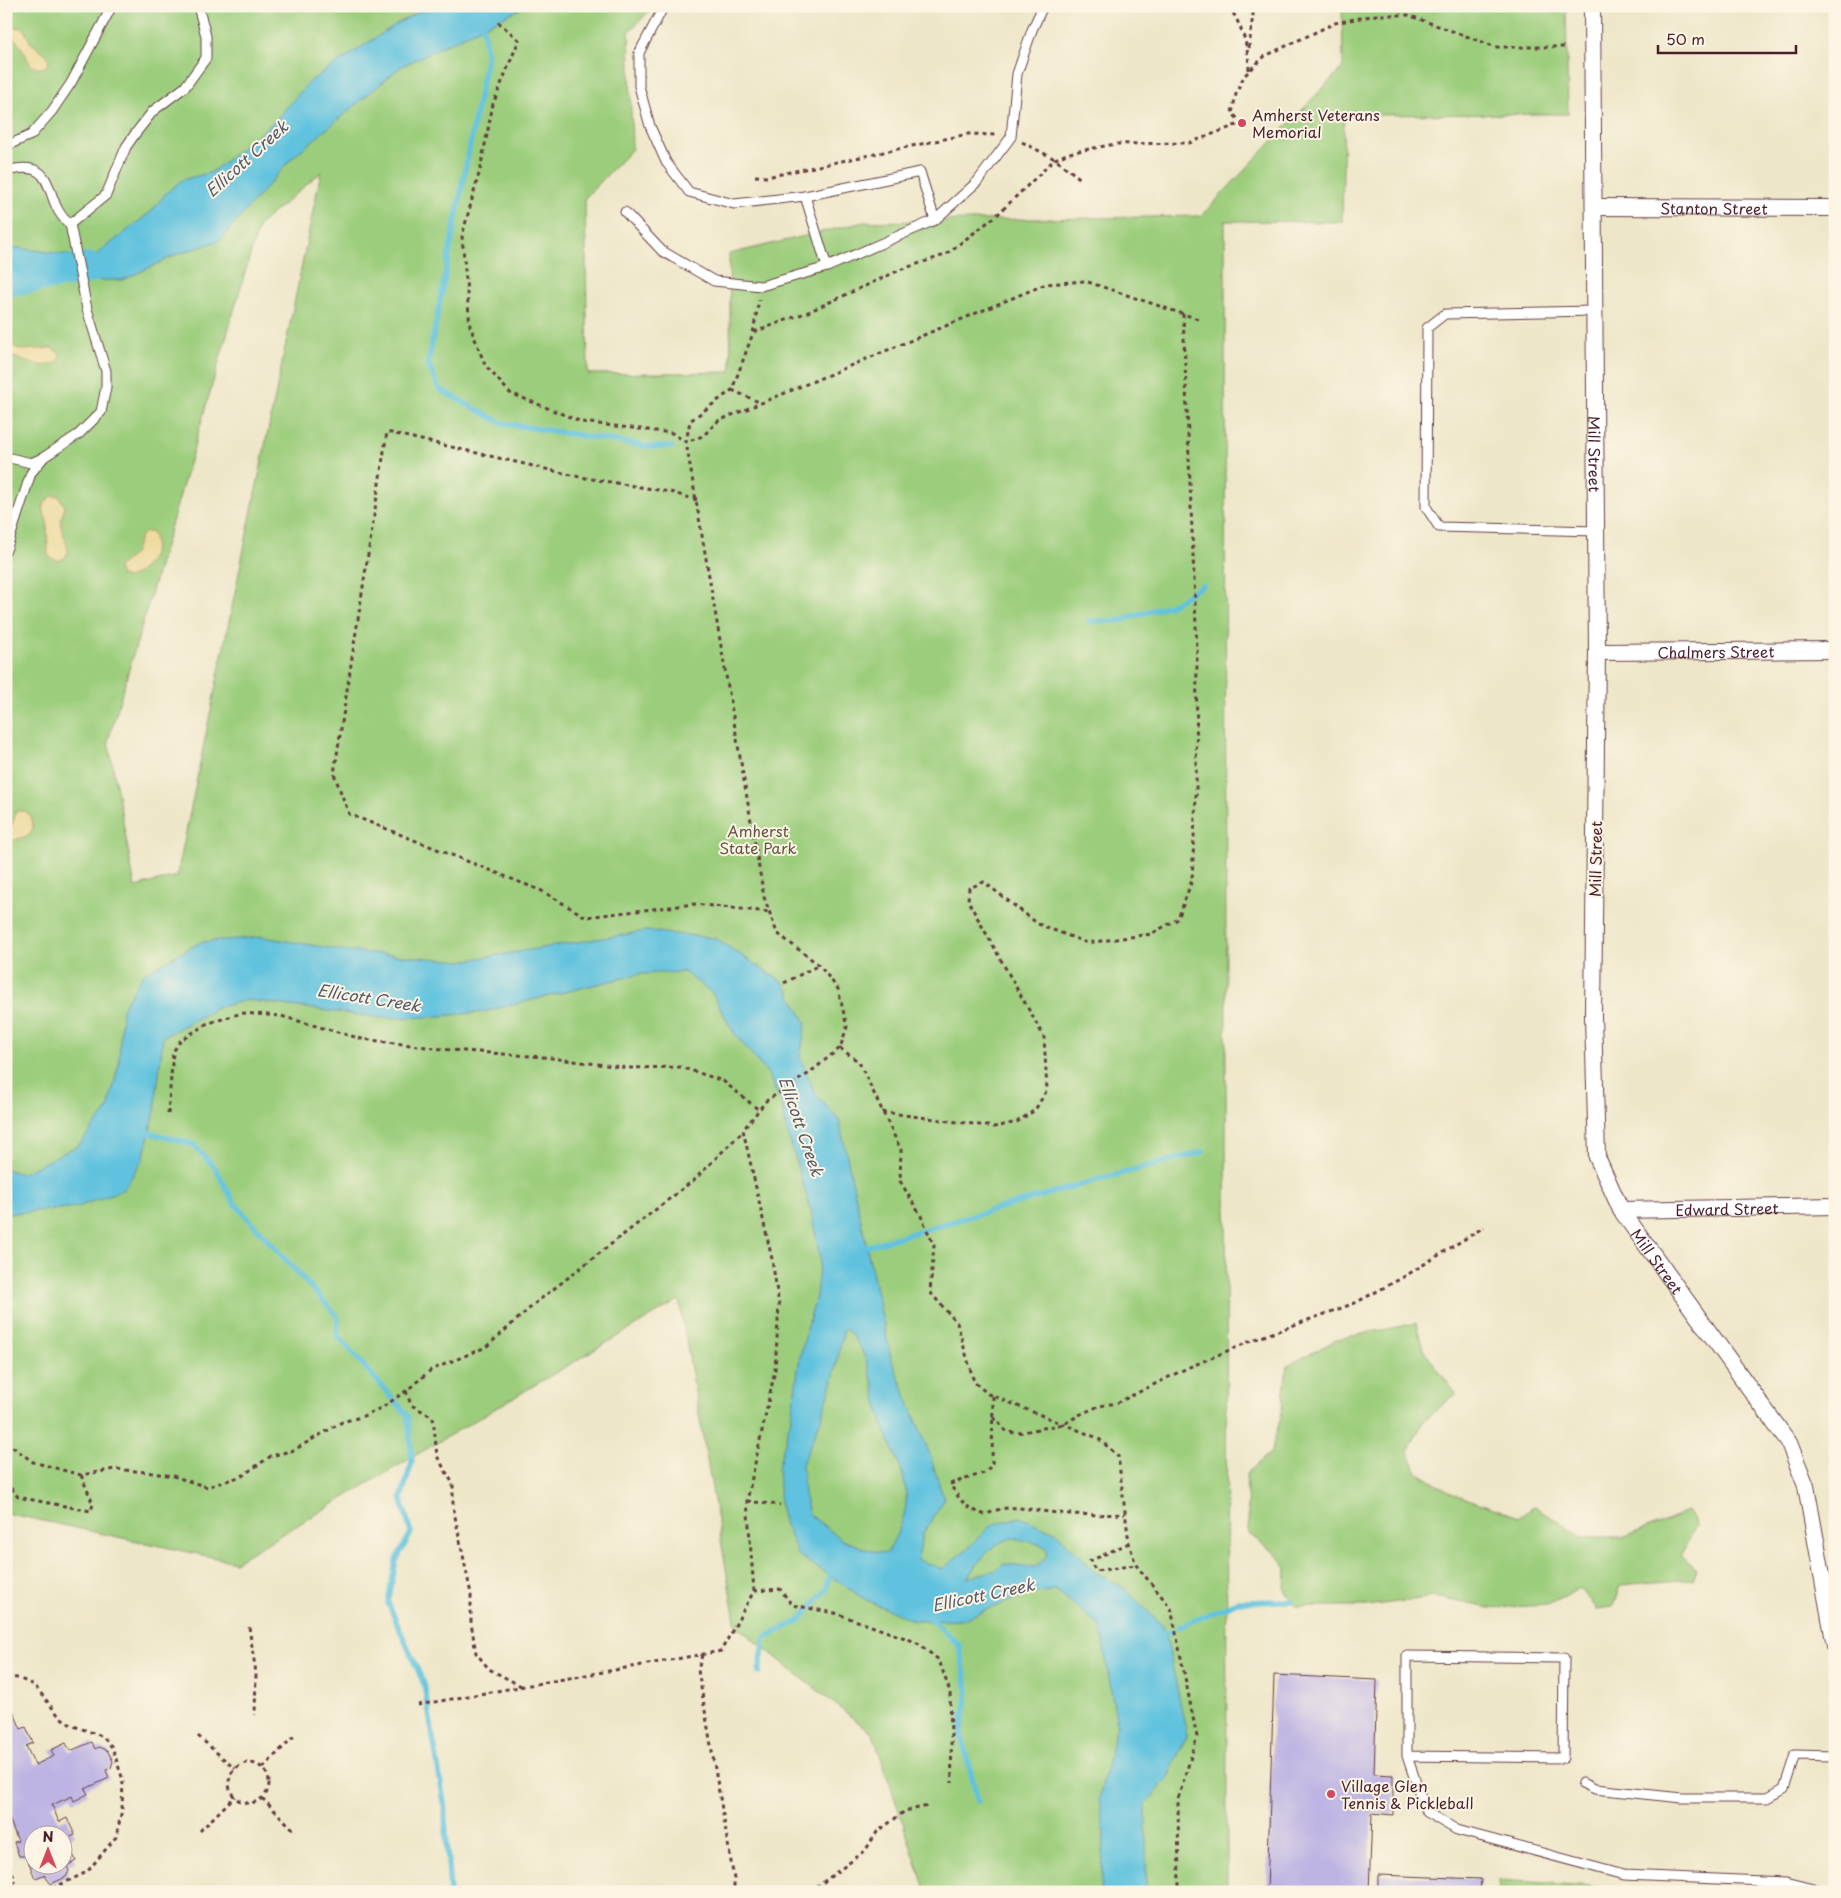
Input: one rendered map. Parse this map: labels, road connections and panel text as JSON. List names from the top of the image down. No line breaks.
{"streets":{"street":["Stanton Street","Mill Street","Chalmers Street","Edward Street"]},"crossings":[["Stanton Street","Mill Street"],["Mill Street","Chalmers Street"],["Mill Street","Edward Street"]],"water":["Ellicott Creek"],"parks":["Amherst State Park"],"places":["Amherst Veterans Memorial","Village Glen Tennis & Pickleball"],"scale_bar":"50 m","north":"top"}
